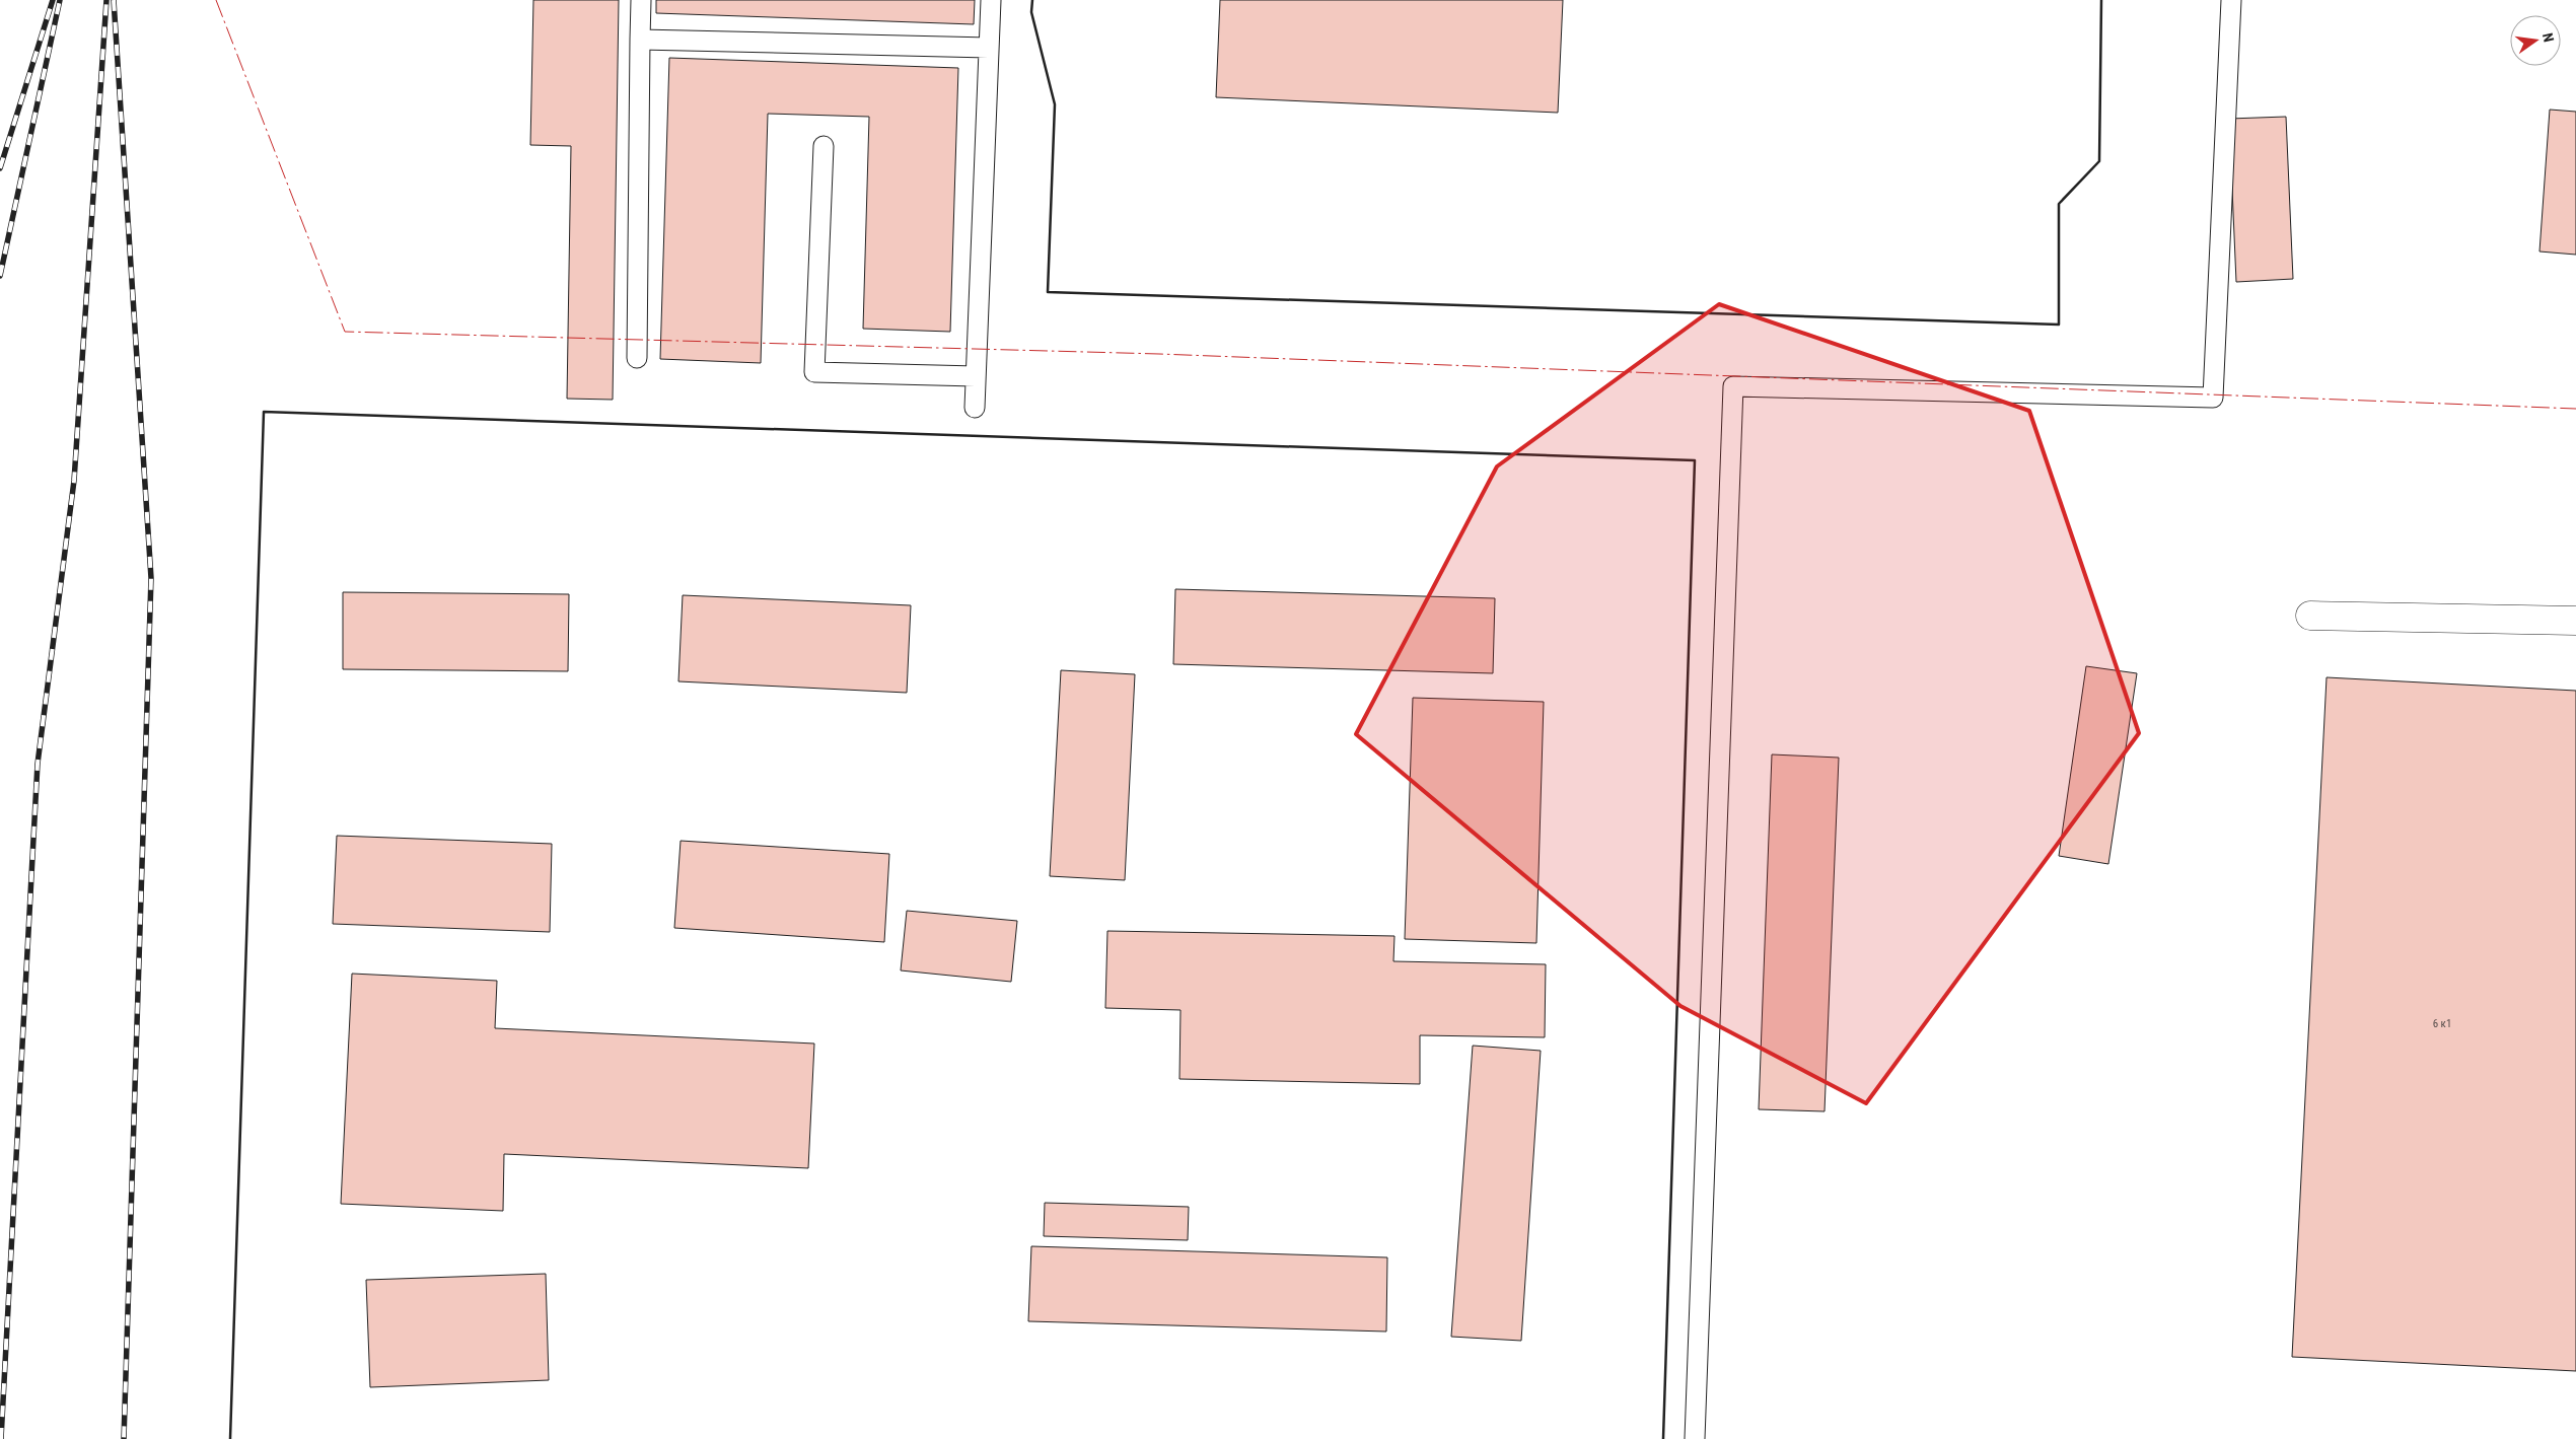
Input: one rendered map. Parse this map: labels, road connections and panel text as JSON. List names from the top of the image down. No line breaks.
{"house_numbers":["6 к1"],"north":"right"}
